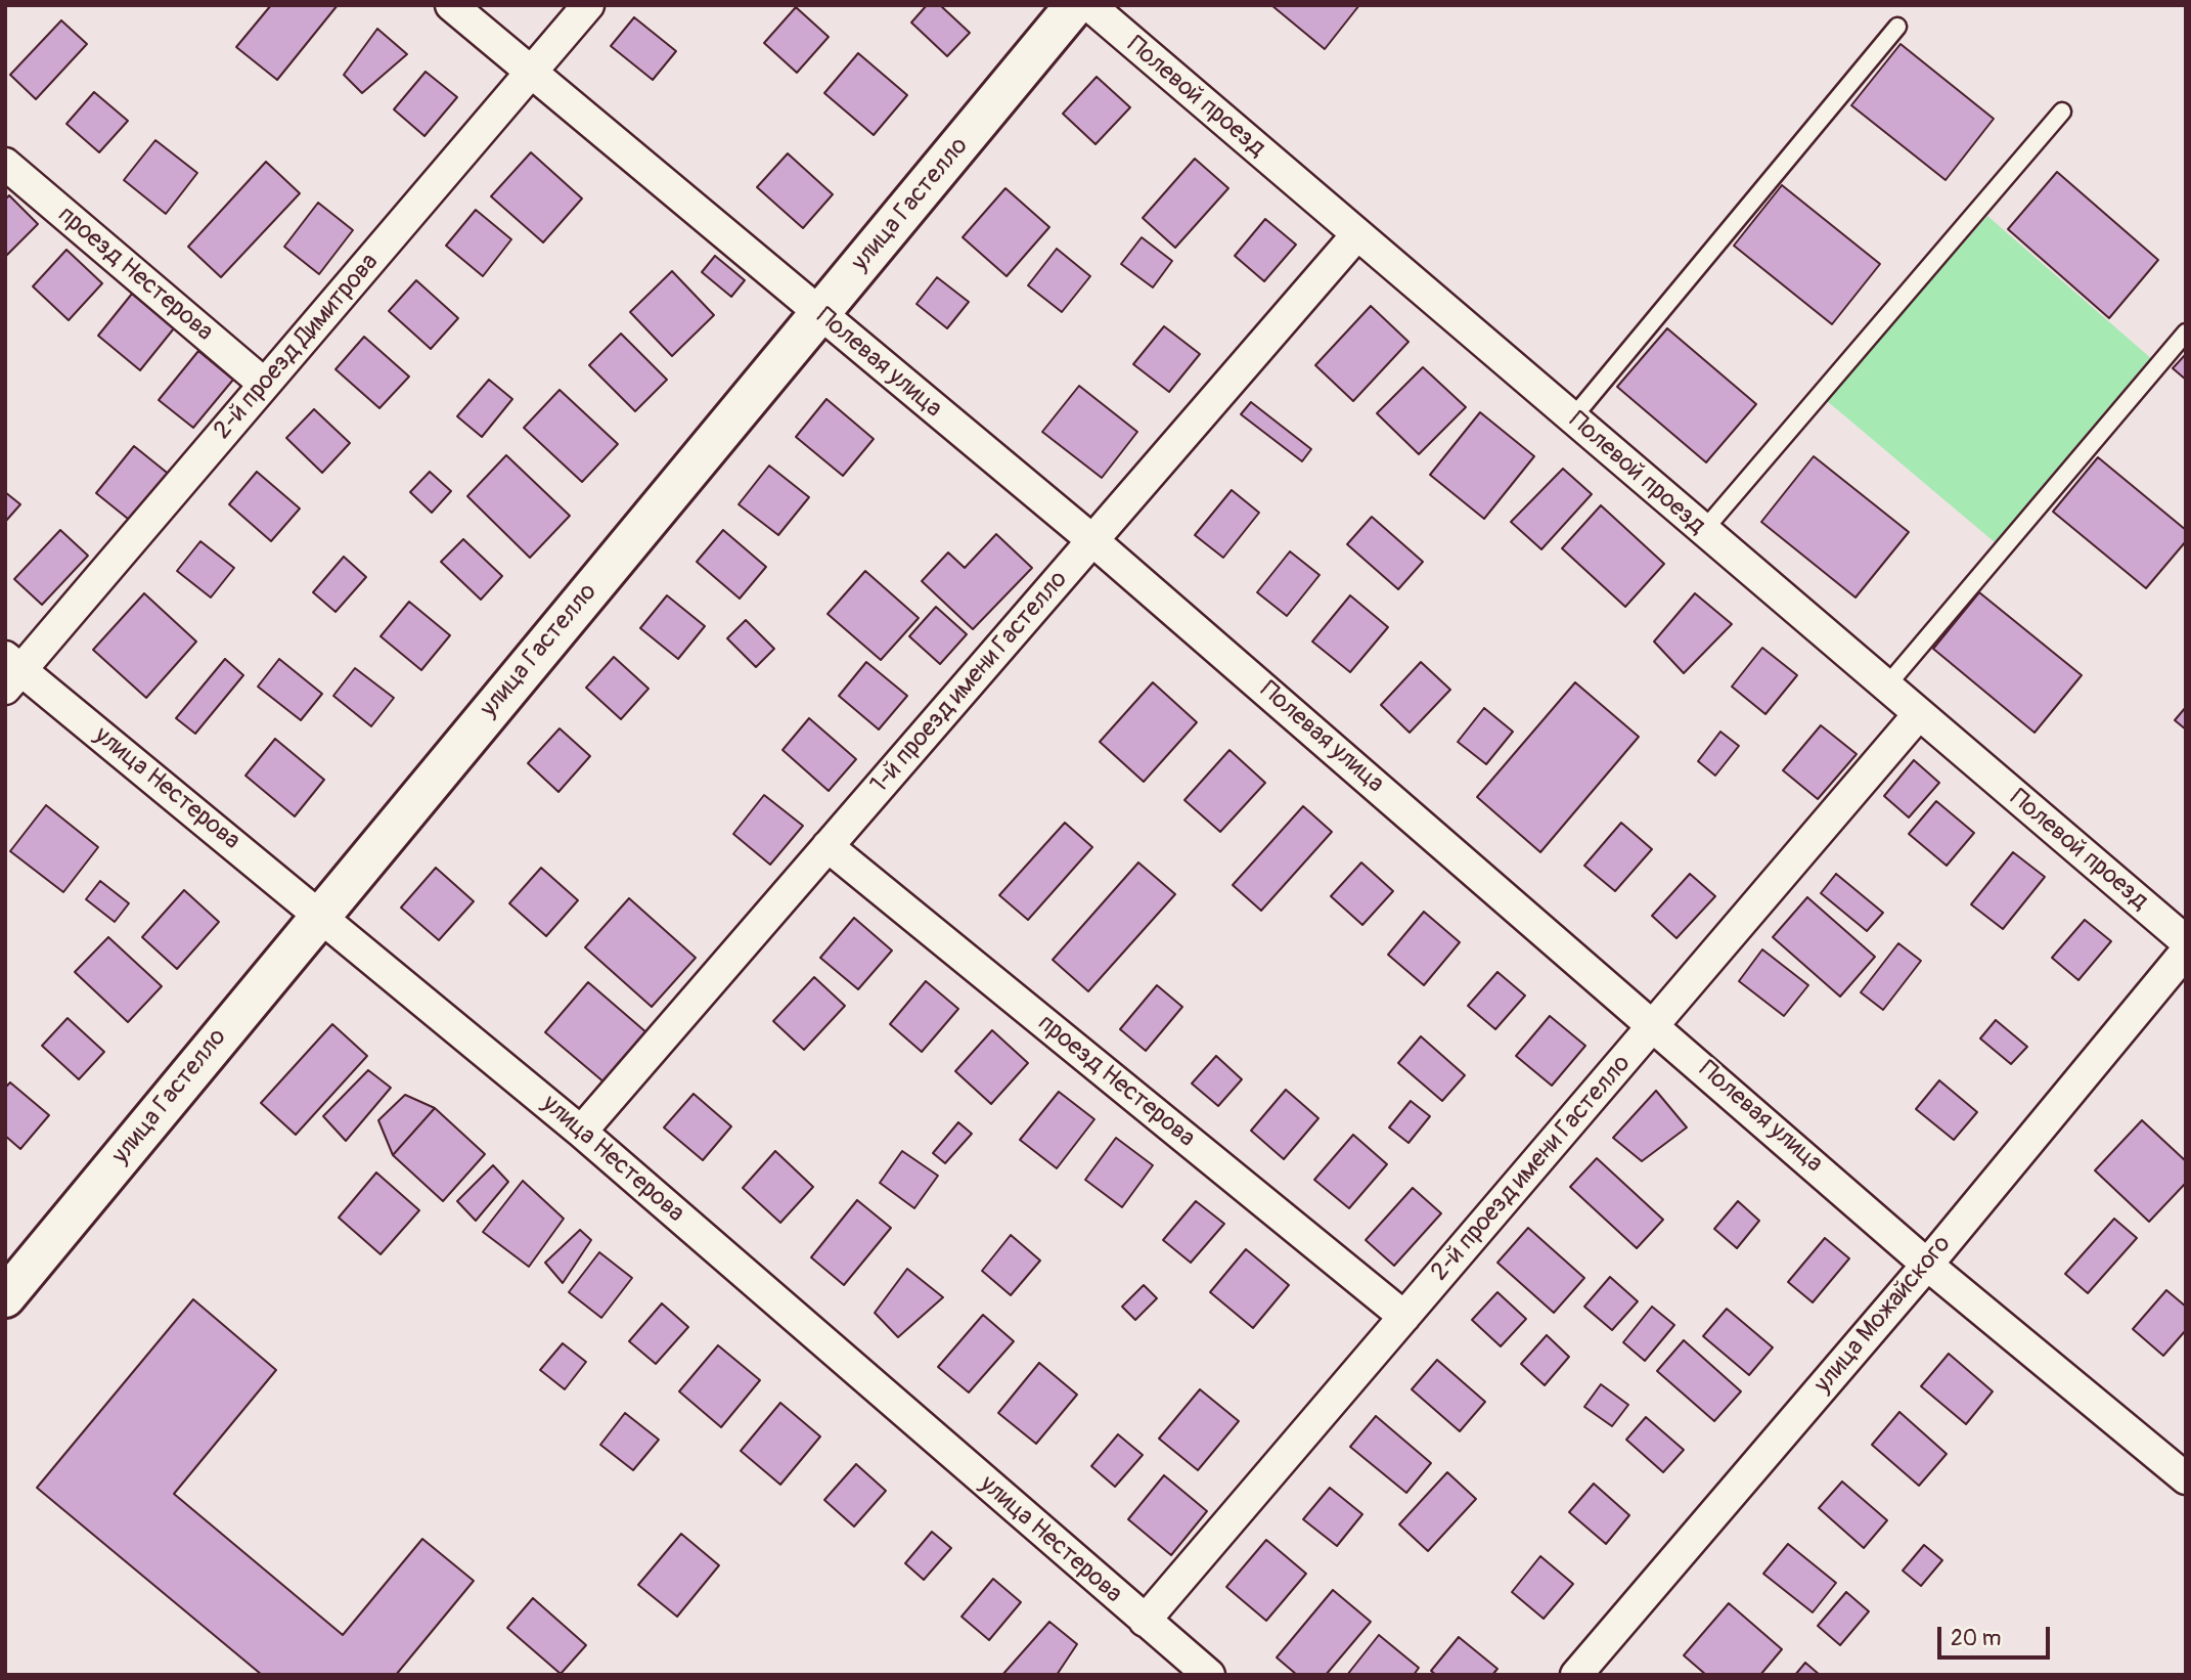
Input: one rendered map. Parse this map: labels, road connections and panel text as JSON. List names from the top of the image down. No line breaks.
{"streets":{"street":["Полевой проезд","улица Гастелло","проезд Нестерова","2-й проезд Димитрова","Полевая улица","1-й проезд имени Гастелло","улица Нестерова","2-й проезд имени Гастелло","улица Можайского"]},"crossings":[["Полевой проезд","1-й проезд имени Гастелло"],["Полевой проезд","2-й проезд имени Гастелло"],["улица Гастелло","Полевая улица"],["улица Гастелло","улица Нестерова"],["проезд Нестерова","2-й проезд Димитрова"],["проезд Нестерова","1-й проезд имени Гастелло"],["проезд Нестерова","2-й проезд имени Гастелло"],["2-й проезд Димитрова","Полевая улица"],["2-й проезд Димитрова","улица Нестерова"],["Полевая улица","1-й проезд имени Гастелло"],["Полевая улица","2-й проезд имени Гастелло"],["Полевая улица","улица Можайского"],["1-й проезд имени Гастелло","улица Нестерова"],["улица Нестерова","2-й проезд имени Гастелло"]],"scale_bar":"20 m"}
